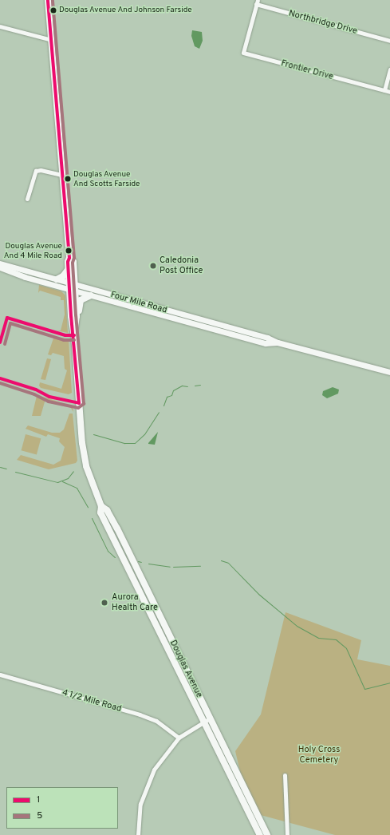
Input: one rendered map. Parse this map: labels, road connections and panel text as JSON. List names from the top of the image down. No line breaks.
{"streets":{"main road":["Douglas Avenue"],"street":["Northbridge Drive","Frontier Drive","Four Mile Road","4 1/2 Mile Road"]},"crossings":[["Northbridge Drive","Frontier Drive"],["Four Mile Road","Douglas Avenue"]],"parks":["Holy Cross Cemetery"],"places":["Douglas Avenue And Johnson Farside","Douglas Avenue And Scotts Farside","Douglas Avenue And 4 Mile Road","Caledonia Post Office","Aurora Health Care"],"lines":["transit line 1","transit line 5"],"legend":["1","5"]}
